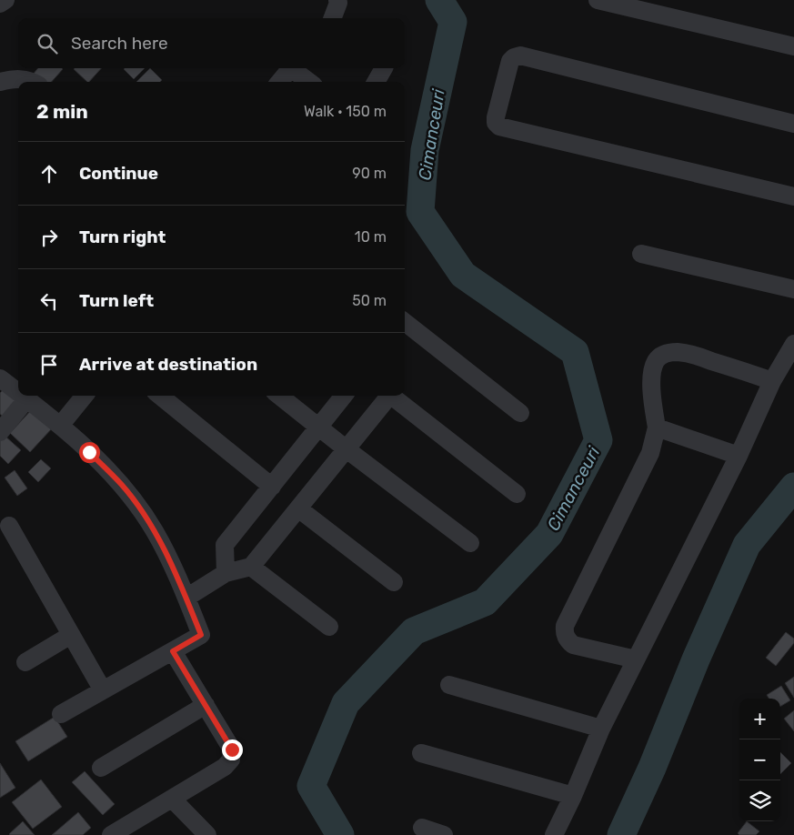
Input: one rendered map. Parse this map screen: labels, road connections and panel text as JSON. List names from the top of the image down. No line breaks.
{"water":["Cimanceuri"],"page":{"search":"Search here","heading":["2 min","Walk · 150 m"],"list":[["Continue","90 m"],["Turn right","10 m"],["Turn left","50 m"],"Arrive at destination"],"map_buttons":["+","−"]}}
